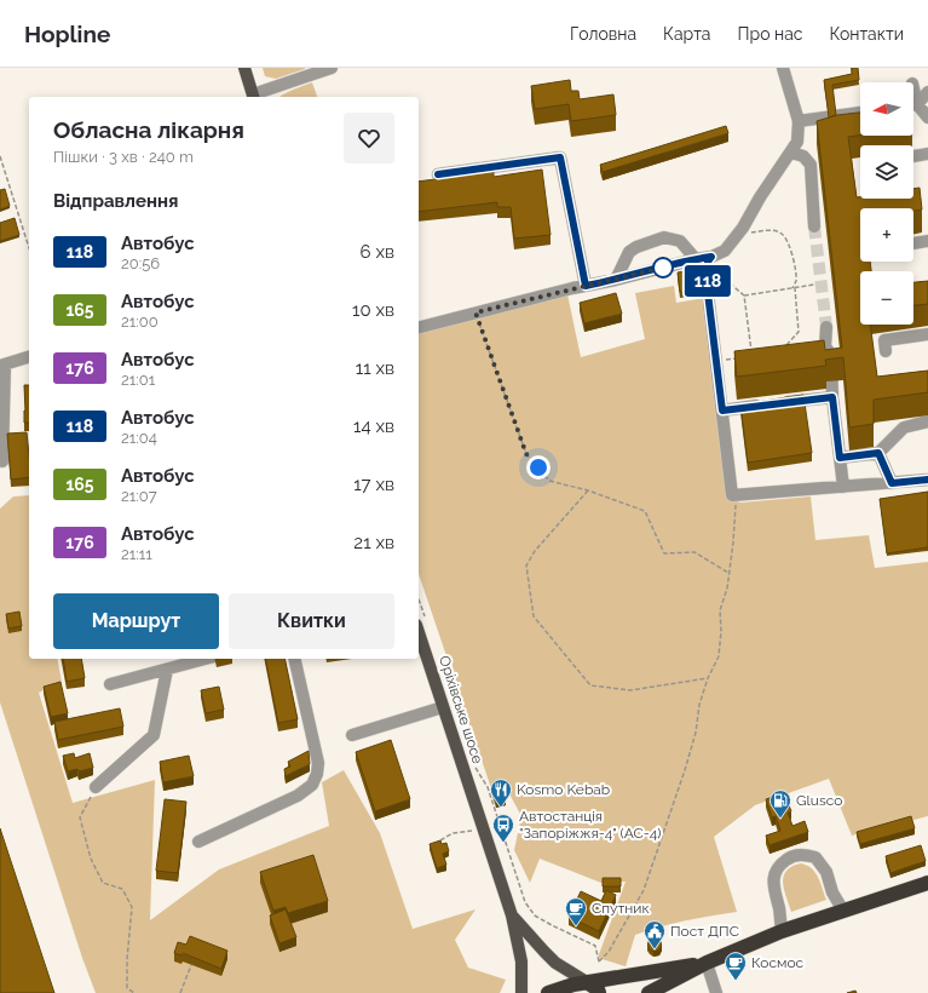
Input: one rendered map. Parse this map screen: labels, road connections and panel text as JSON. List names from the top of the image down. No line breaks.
{"streets":{"main road":["Оріхівське шосе"]},"places":{"restaurant":["Kosmo Kebab"],"fuel station":["Glusco"],"bus stop":["Автостанція \"Запоріжжя-4\" (АС-4)"],"cafe":["Спутник","Космос"],"public building":["Пост ДПС"]},"lines":["bus line 118"],"north":"left","page":{"header":"Hopline","nav":["Головна","Карта","Про нас","Контакти"],"on_map":"118","map_buttons":["+","−"],"heading":[["Обласна лікарня","Пішки · 3 хв · 240 m"],"Відправлення"],"list":[{"mark":"118","name":"Автобус","note":"20:56","value":"6 хв"},{"mark":"165","name":"Автобус","note":"21:00","value":"10 хв"},{"mark":"176","name":"Автобус","note":"21:01","value":"11 хв"},{"mark":"118","name":"Автобус","note":"21:04","value":"14 хв"},{"mark":"165","name":"Автобус","note":"21:07","value":"17 хв"},{"mark":"176","name":"Автобус","note":"21:11","value":"21 хв"}],"buttons":["Маршрут","Квитки"]}}
